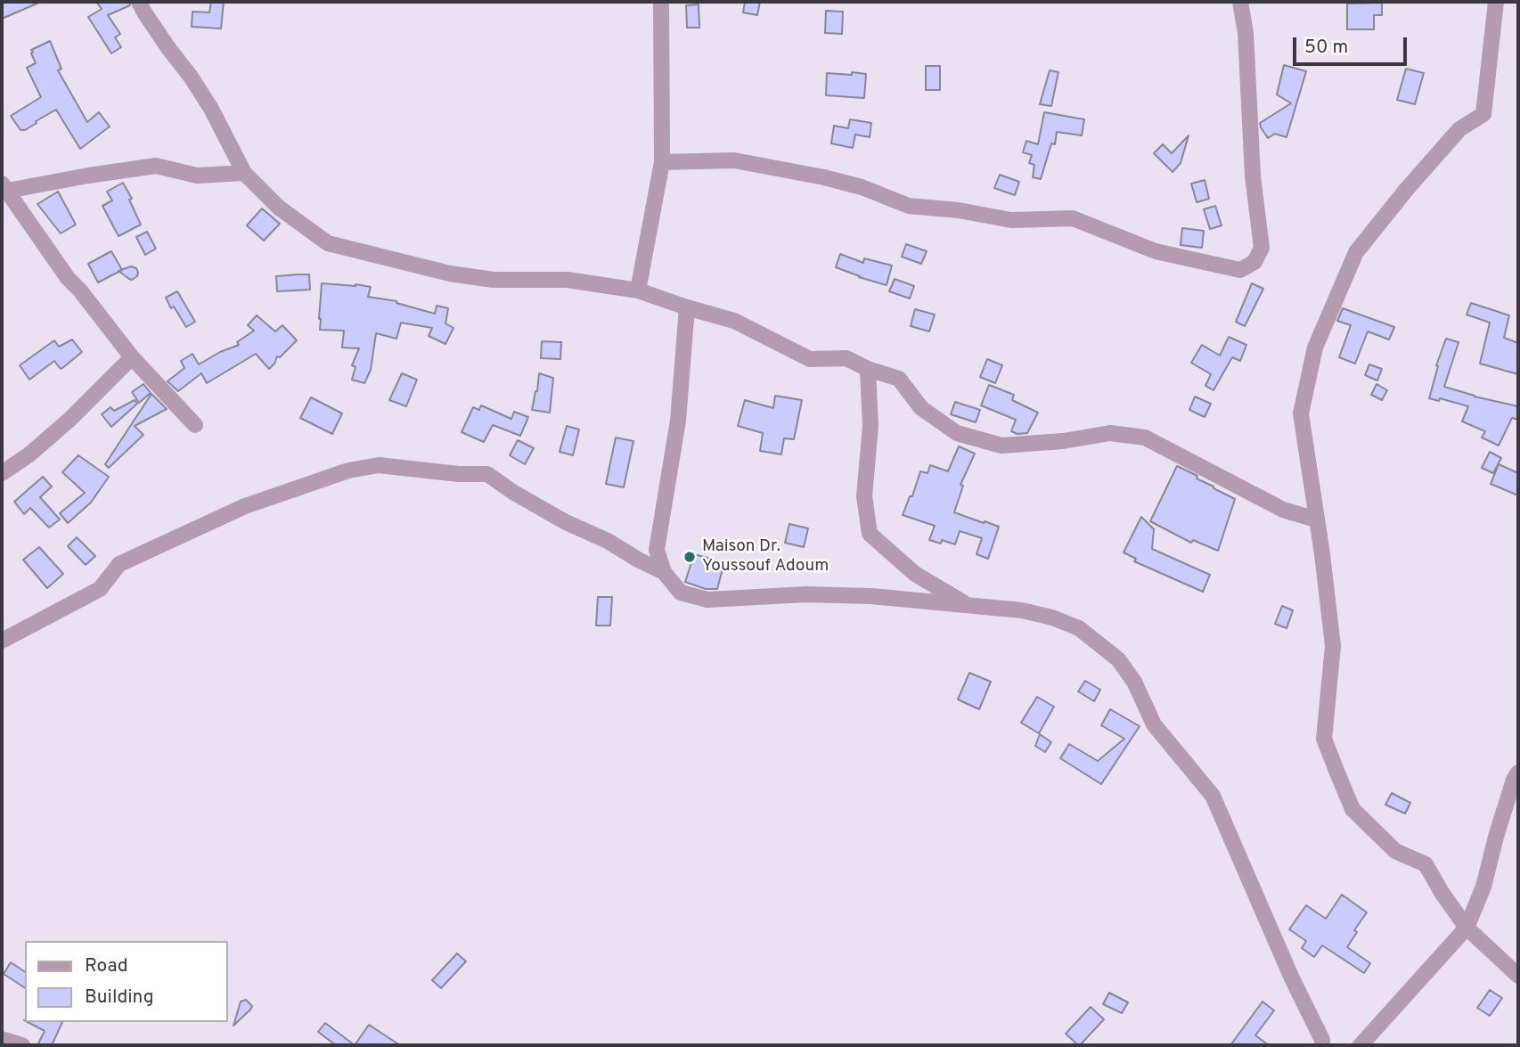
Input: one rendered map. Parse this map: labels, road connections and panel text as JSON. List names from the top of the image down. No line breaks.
{"places":["Maison Dr. Youssouf Adoum"],"legend":["Road","Building"],"scale_bar":"50 m"}
